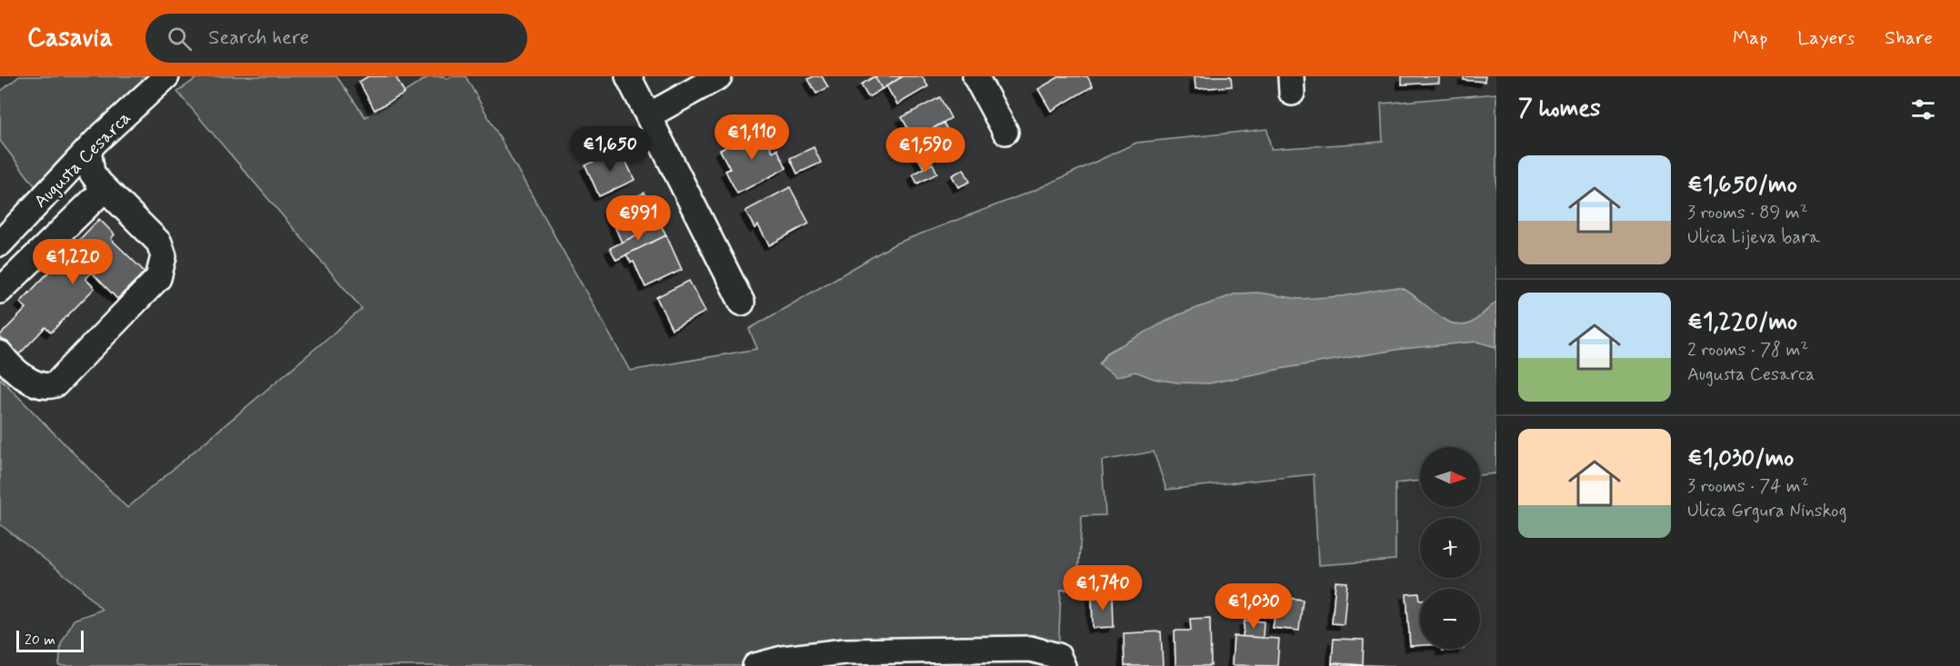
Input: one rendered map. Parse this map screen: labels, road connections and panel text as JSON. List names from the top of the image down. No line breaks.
{"streets":{"street":["Augusta Cesarca"]},"scale_bar":"20 m","north":"right","page":{"header":"Casavia","search":"Search here","nav":["Map","Layers","Share"],"heading":"7 homes","price":["€1,110","€1,650","€1,590","€991","€1,220","€1,740","€1,030"],"list":[{"name":"€1,650/mo","note":"3 rooms · 89 m² · Ulica Lijeva bara"},{"name":"€1,220/mo","note":"2 rooms · 78 m² · Augusta Cesarca"},{"name":"€1,030/mo","note":"3 rooms · 74 m² · Ulica Grgura Ninskog"}],"map_buttons":["+","−"],"scale":"20 m"}}
